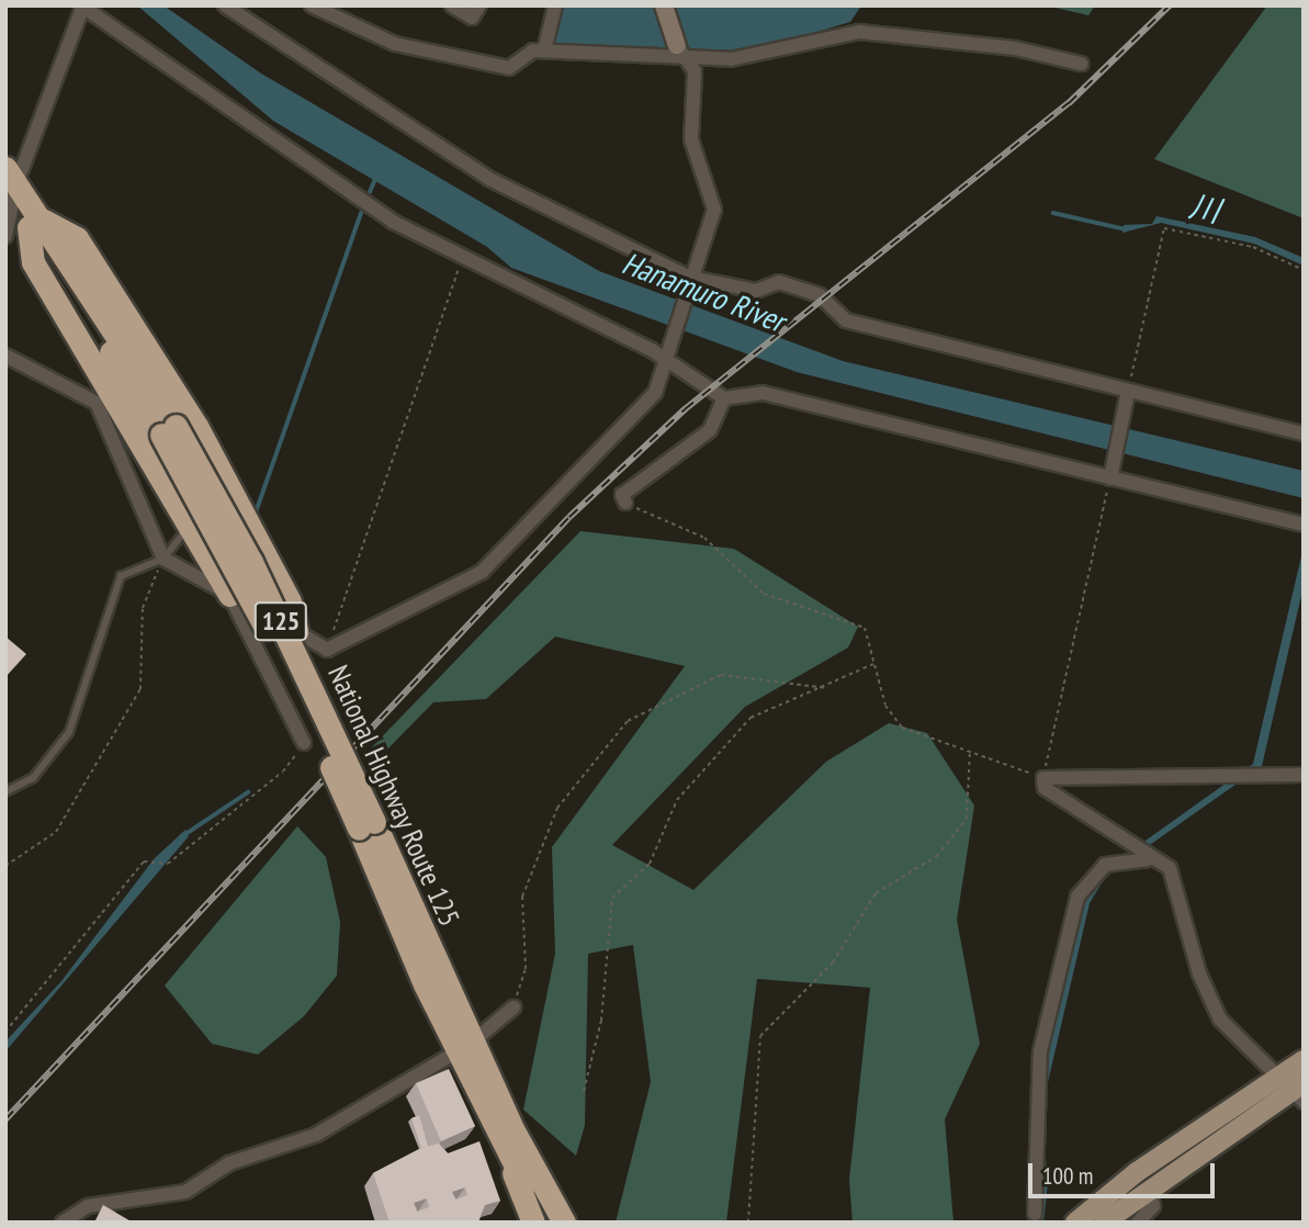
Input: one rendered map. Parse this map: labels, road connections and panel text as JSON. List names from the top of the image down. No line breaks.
{"streets":{"highway":["125","National Highway Route 125"]},"water":["川","Hanamuro River"],"scale_bar":"100 m"}
